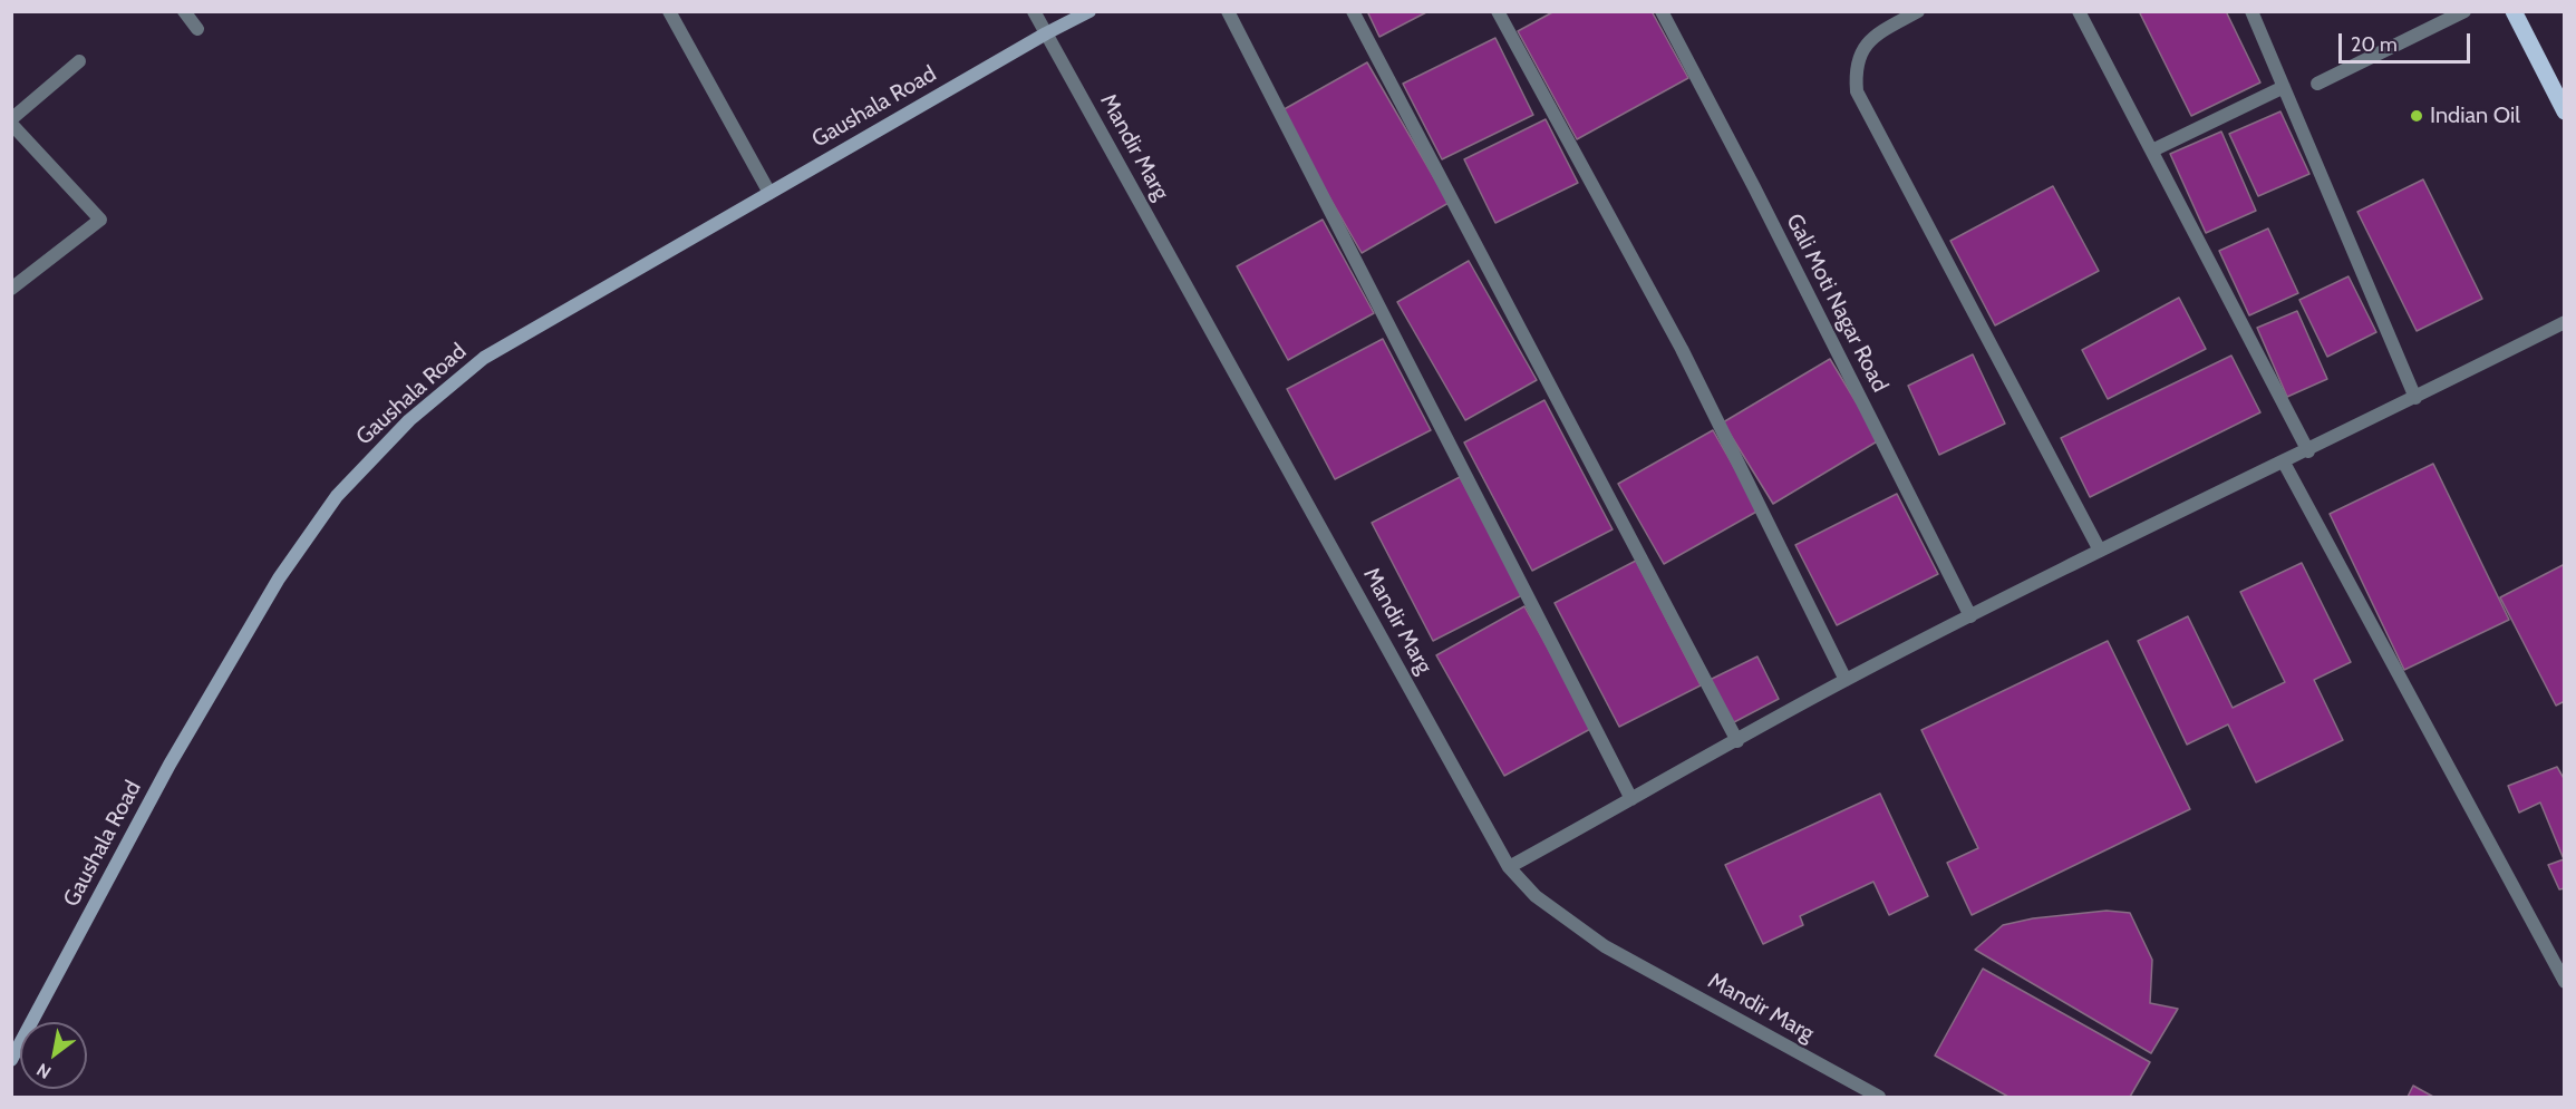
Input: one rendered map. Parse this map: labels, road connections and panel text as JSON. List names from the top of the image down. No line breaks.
{"streets":{"street":["Gaushala Road","Mandir Marg","Gali Moti Nagar Road"]},"crossings":[["Gaushala Road","Mandir Marg"]],"places":["Indian Oil"],"scale_bar":"20 m","north":"bottom left"}
